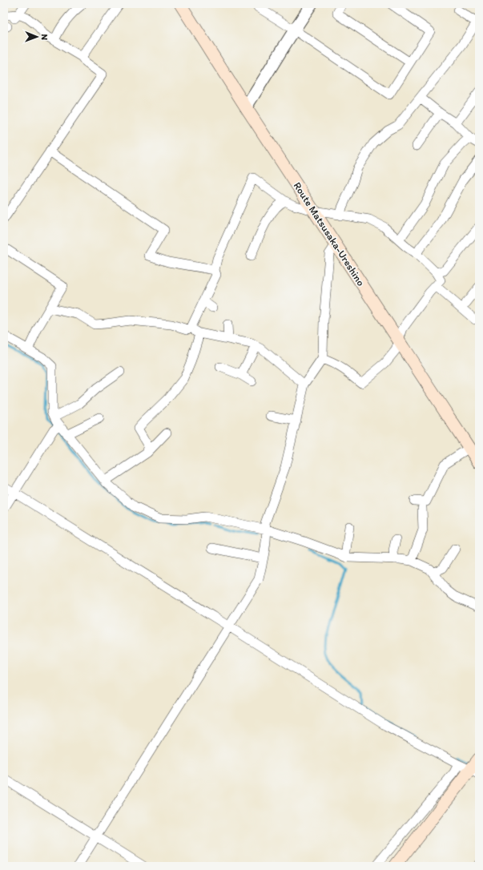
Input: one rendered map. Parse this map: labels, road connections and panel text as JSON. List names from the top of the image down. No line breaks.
{"streets":{"main road":["Route Matsusaka-Ureshino"]},"north":"right"}
